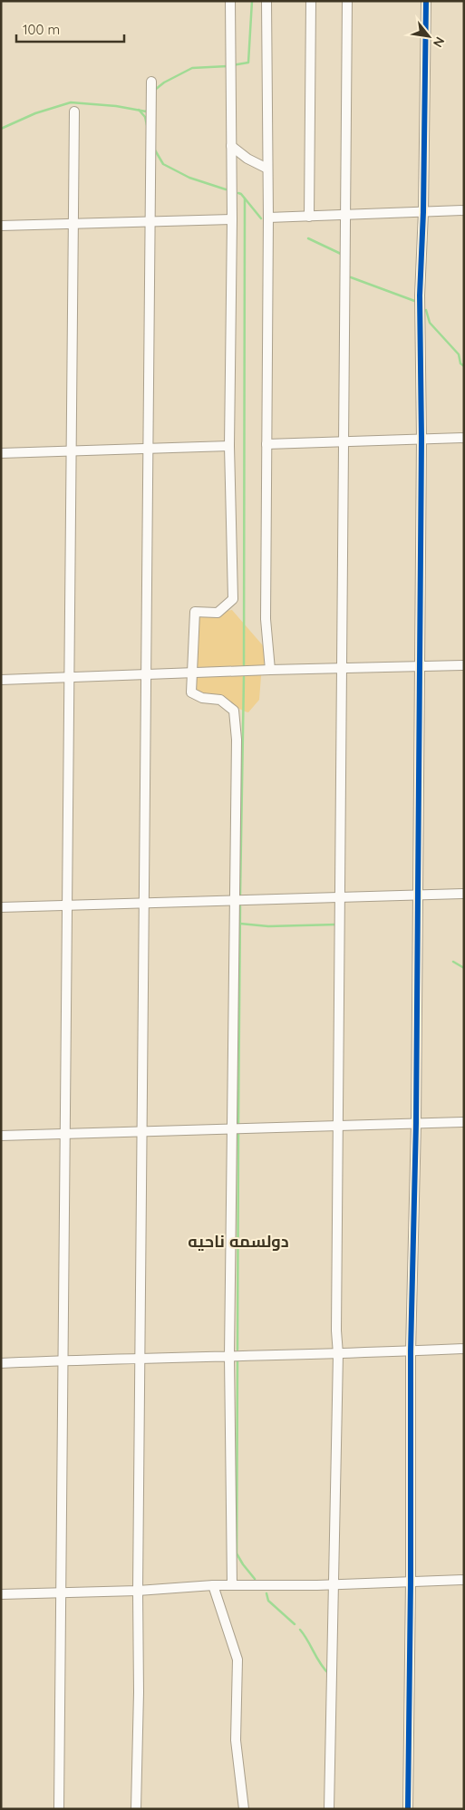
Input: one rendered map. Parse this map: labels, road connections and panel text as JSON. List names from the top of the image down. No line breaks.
{"districts":["دولسمه ناحیه"],"scale_bar":"100 m","north":"bottom right"}
